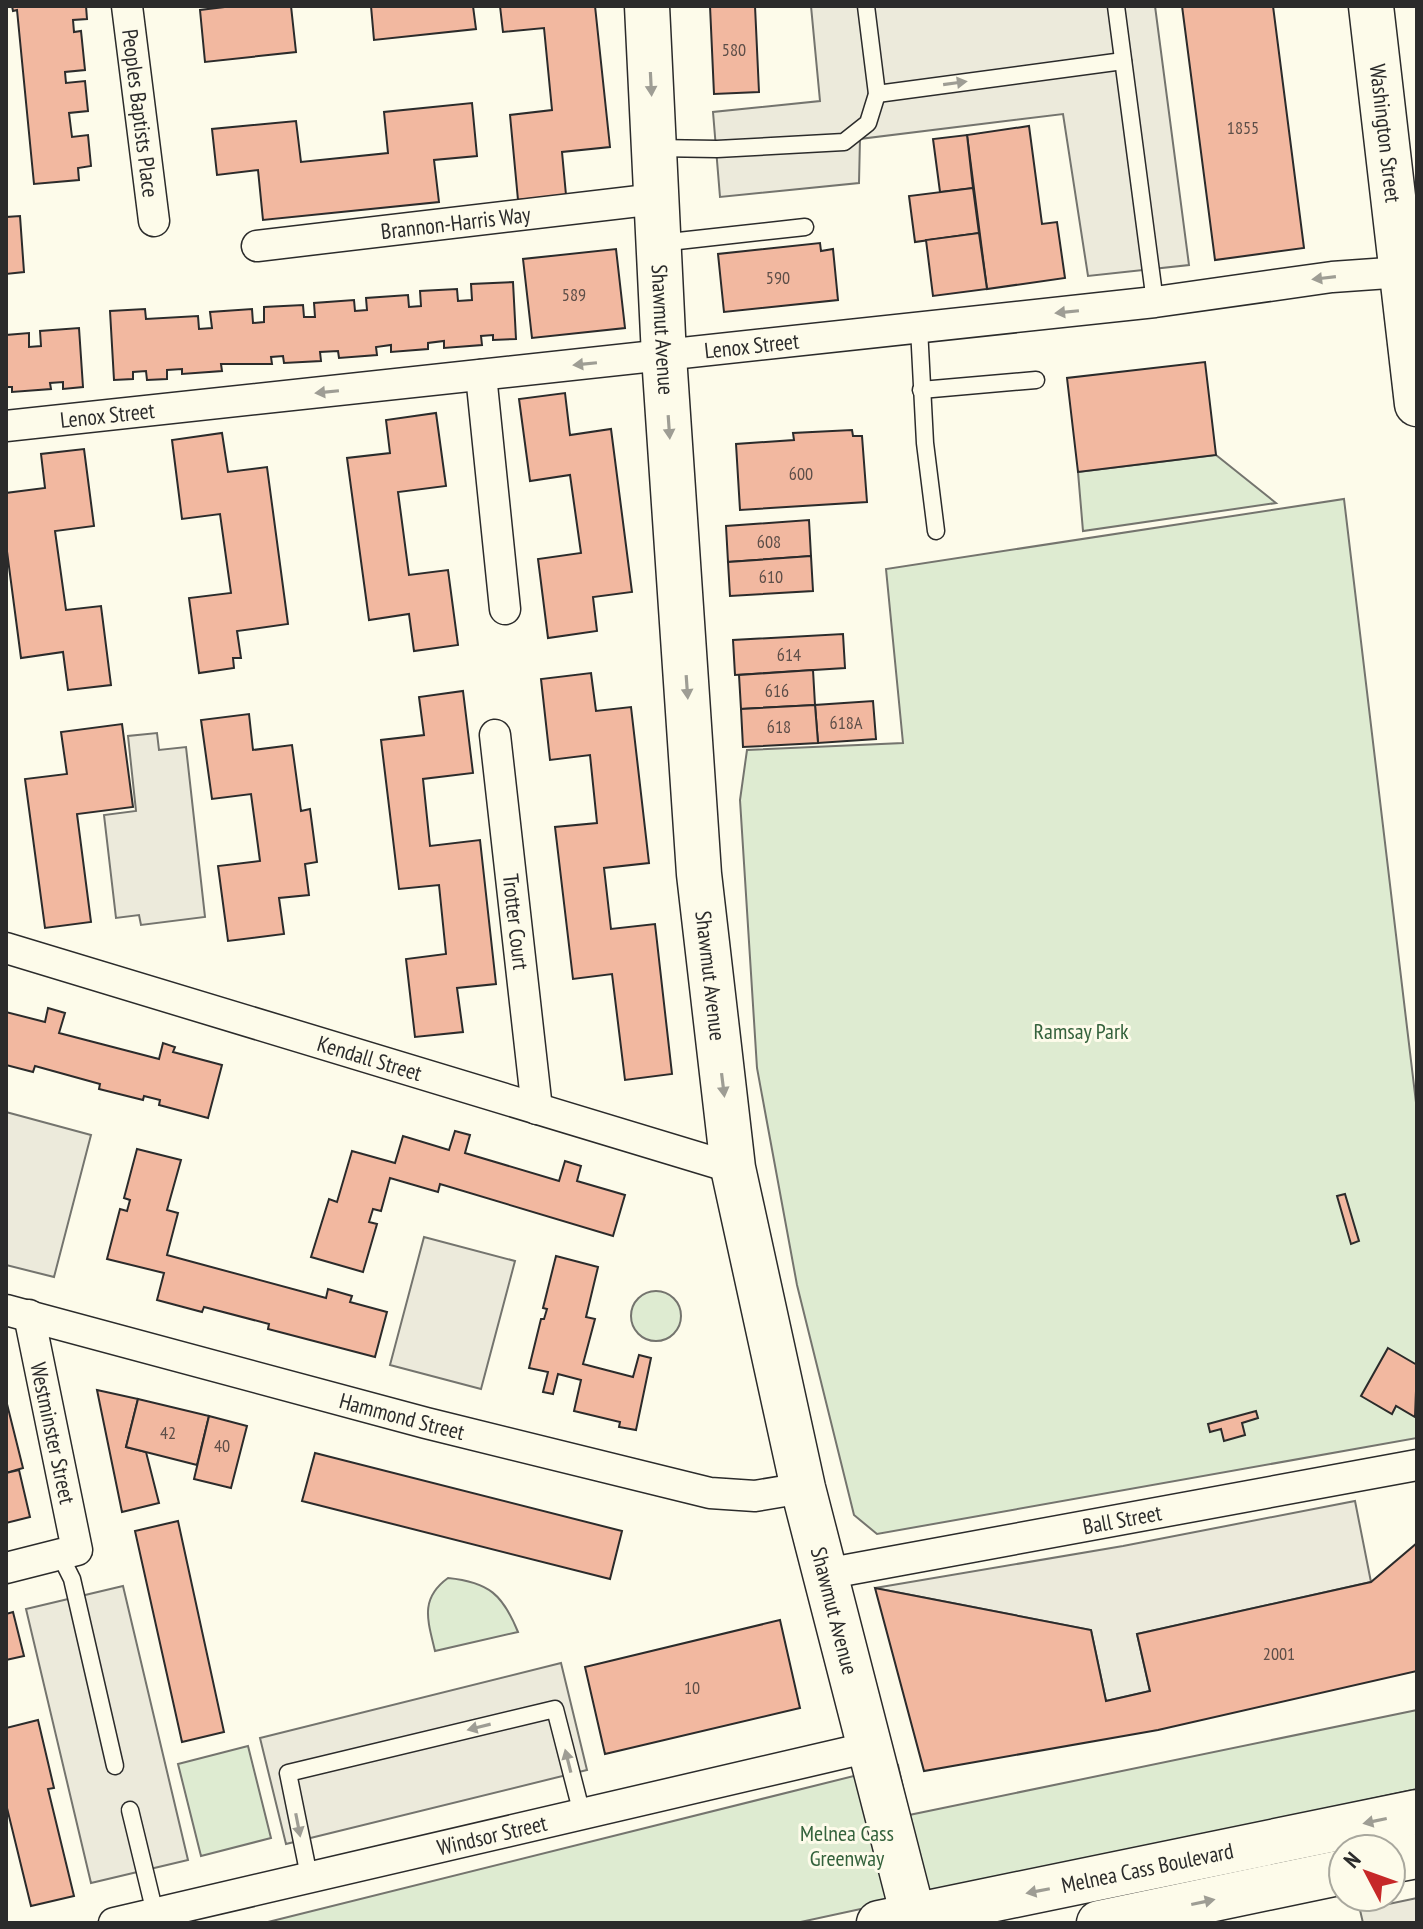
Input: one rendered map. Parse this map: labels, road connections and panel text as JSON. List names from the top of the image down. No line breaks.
{"streets":{"main road":["Washington Street","Shawmut Avenue","Melnea Cass Boulevard"],"street":["Peoples Baptists Place","Brannon-Harris Way","Lenox Street","Trotter Court","Kendall Street","Hammond Street","Westminster Street","Ball Street","Windsor Street"]},"crossings":[["Washington Street","Lenox Street"],["Brannon-Harris Way","Shawmut Avenue"],["Shawmut Avenue","Lenox Street"],["Shawmut Avenue","Kendall Street"],["Shawmut Avenue","Hammond Street"],["Shawmut Avenue","Ball Street"],["Shawmut Avenue","Windsor Street"],["Shawmut Avenue","Melnea Cass Boulevard"],["Trotter Court","Kendall Street"],["Hammond Street","Westminster Street"]],"one_way":["Shawmut Avenue","Lenox Street"],"parks":["Ramsay Park","Melnea Cass Greenway"],"house_numbers":["580","1855","590","589","600","608","610","614","616","618A","618","42","40","2001","10"],"north":"top left"}
